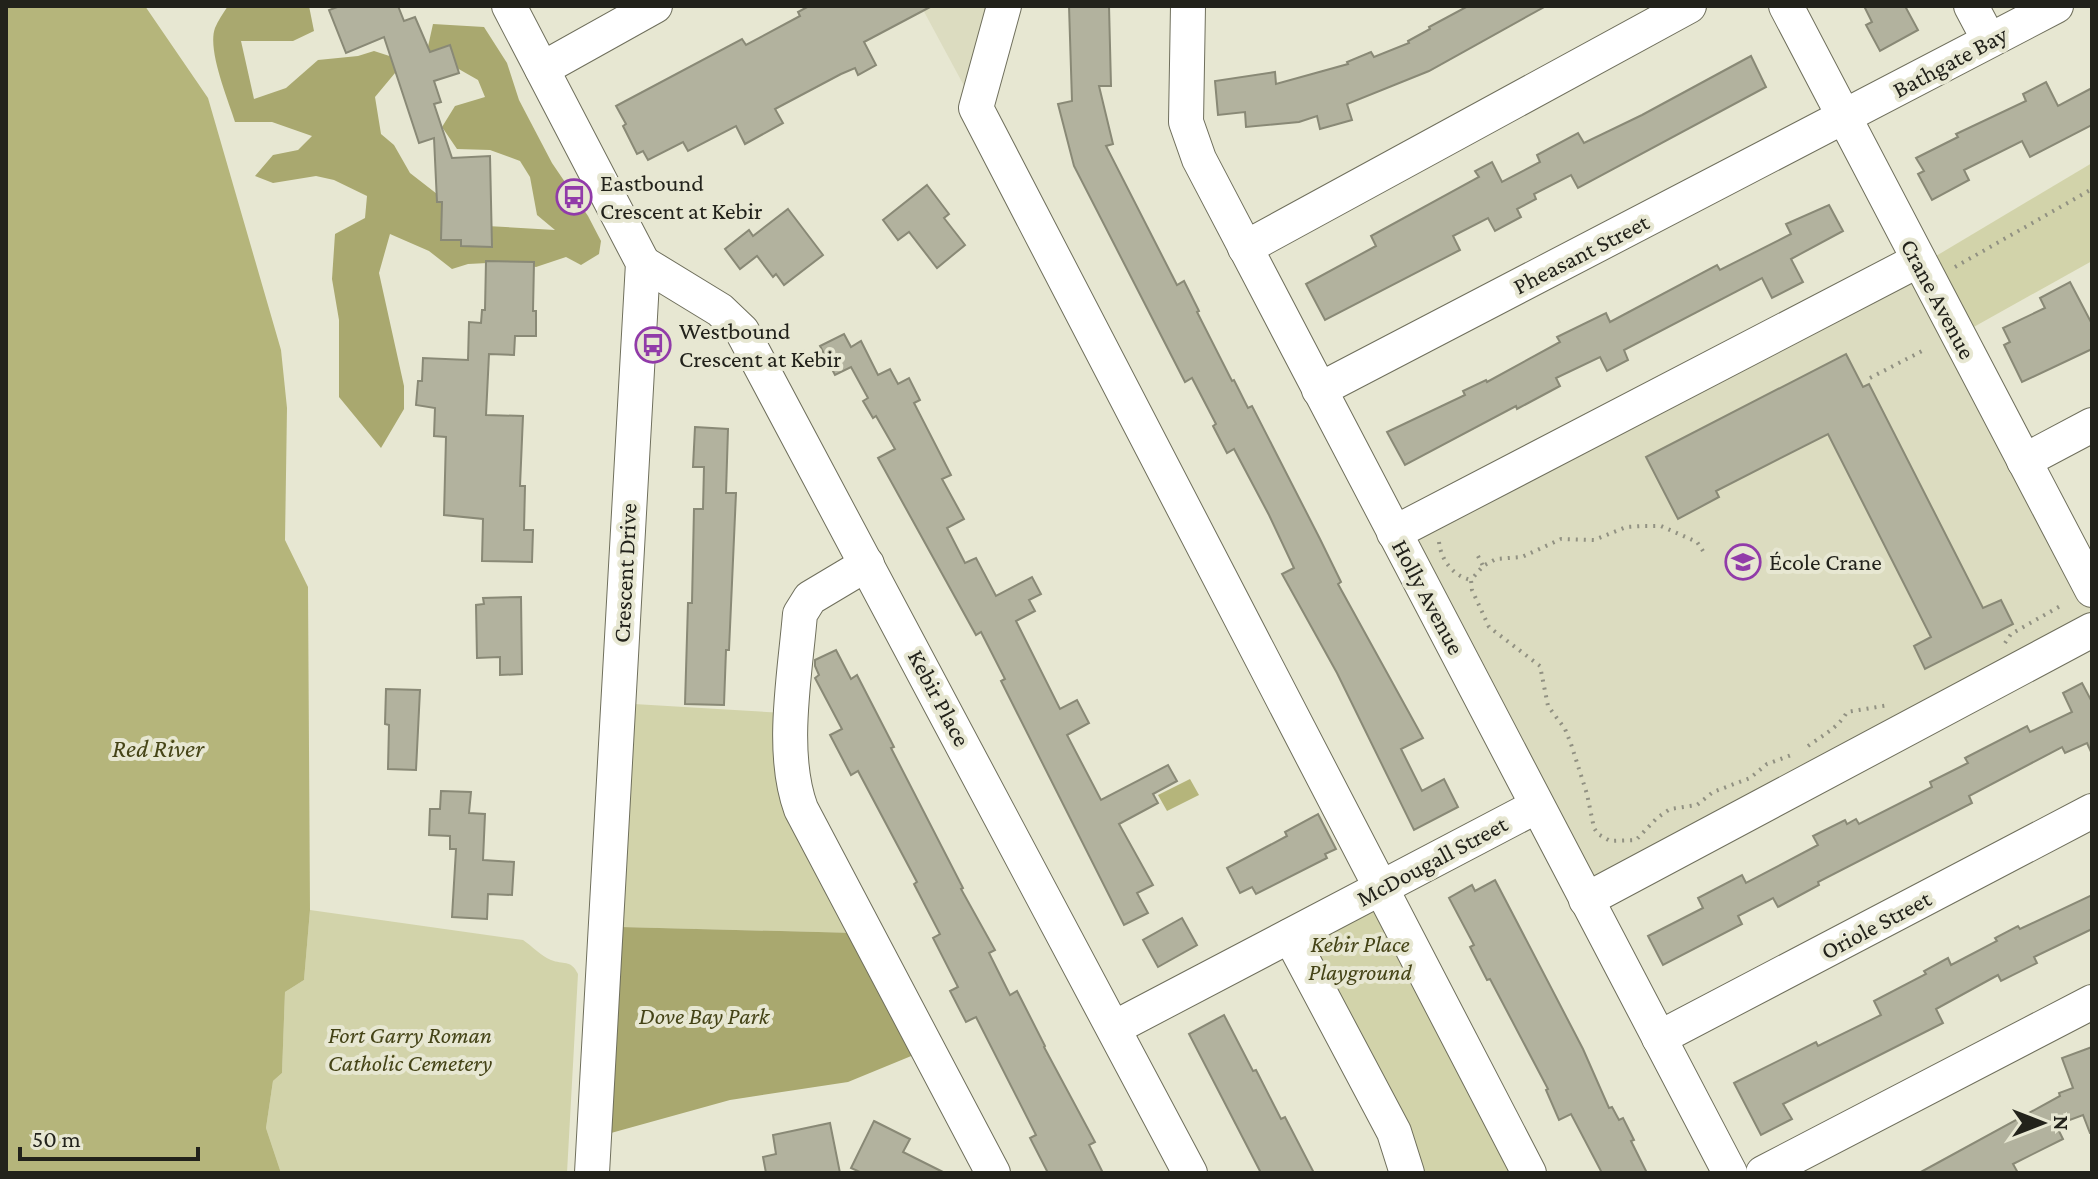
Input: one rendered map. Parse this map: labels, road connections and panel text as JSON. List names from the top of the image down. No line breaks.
{"streets":{"street":["Bathgate Bay","Pheasant Street","Crane Avenue","Crescent Drive","Holly Avenue","Kebir Place","McDougall Street","Oriole Street"]},"crossings":[["Bathgate Bay","Pheasant Street"],["Bathgate Bay","Crane Avenue"],["Pheasant Street","Crane Avenue"],["Pheasant Street","Holly Avenue"],["Crescent Drive","Kebir Place"],["Holly Avenue","McDougall Street"],["Holly Avenue","Oriole Street"],["Kebir Place","McDougall Street"]],"water":["Red River"],"parks":["Kebir Place Playground","Dove Bay Park","Fort Garry Roman Catholic Cemetery"],"places":{"bus stop":["Eastbound Crescent at Kebir","Westbound Crescent at Kebir"],"school or university":["École Crane"]},"scale_bar":"50 m","north":"right"}
